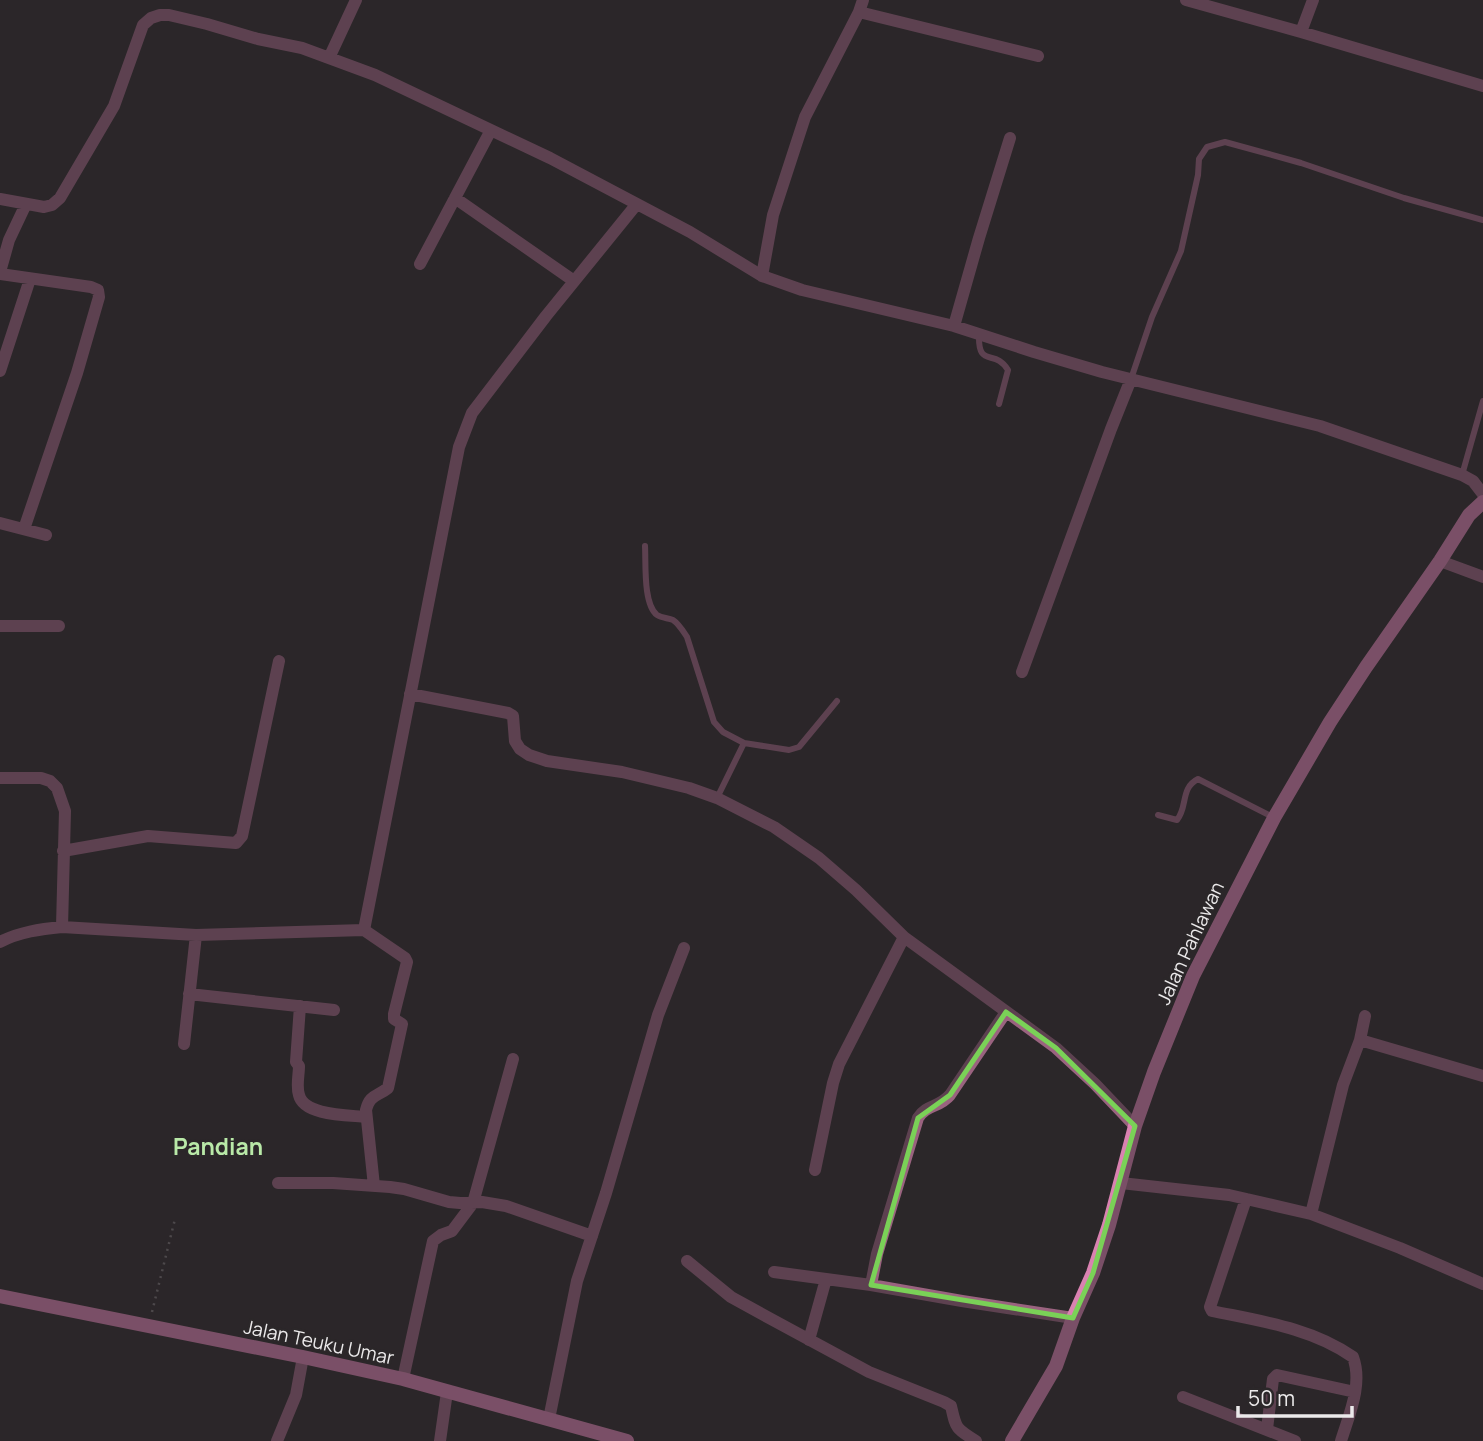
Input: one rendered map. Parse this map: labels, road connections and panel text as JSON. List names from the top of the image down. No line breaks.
{"streets":{"main road":["Jalan Pahlawan","Jalan Teuku Umar"]},"districts":["Pandian"],"scale_bar":"50 m"}
